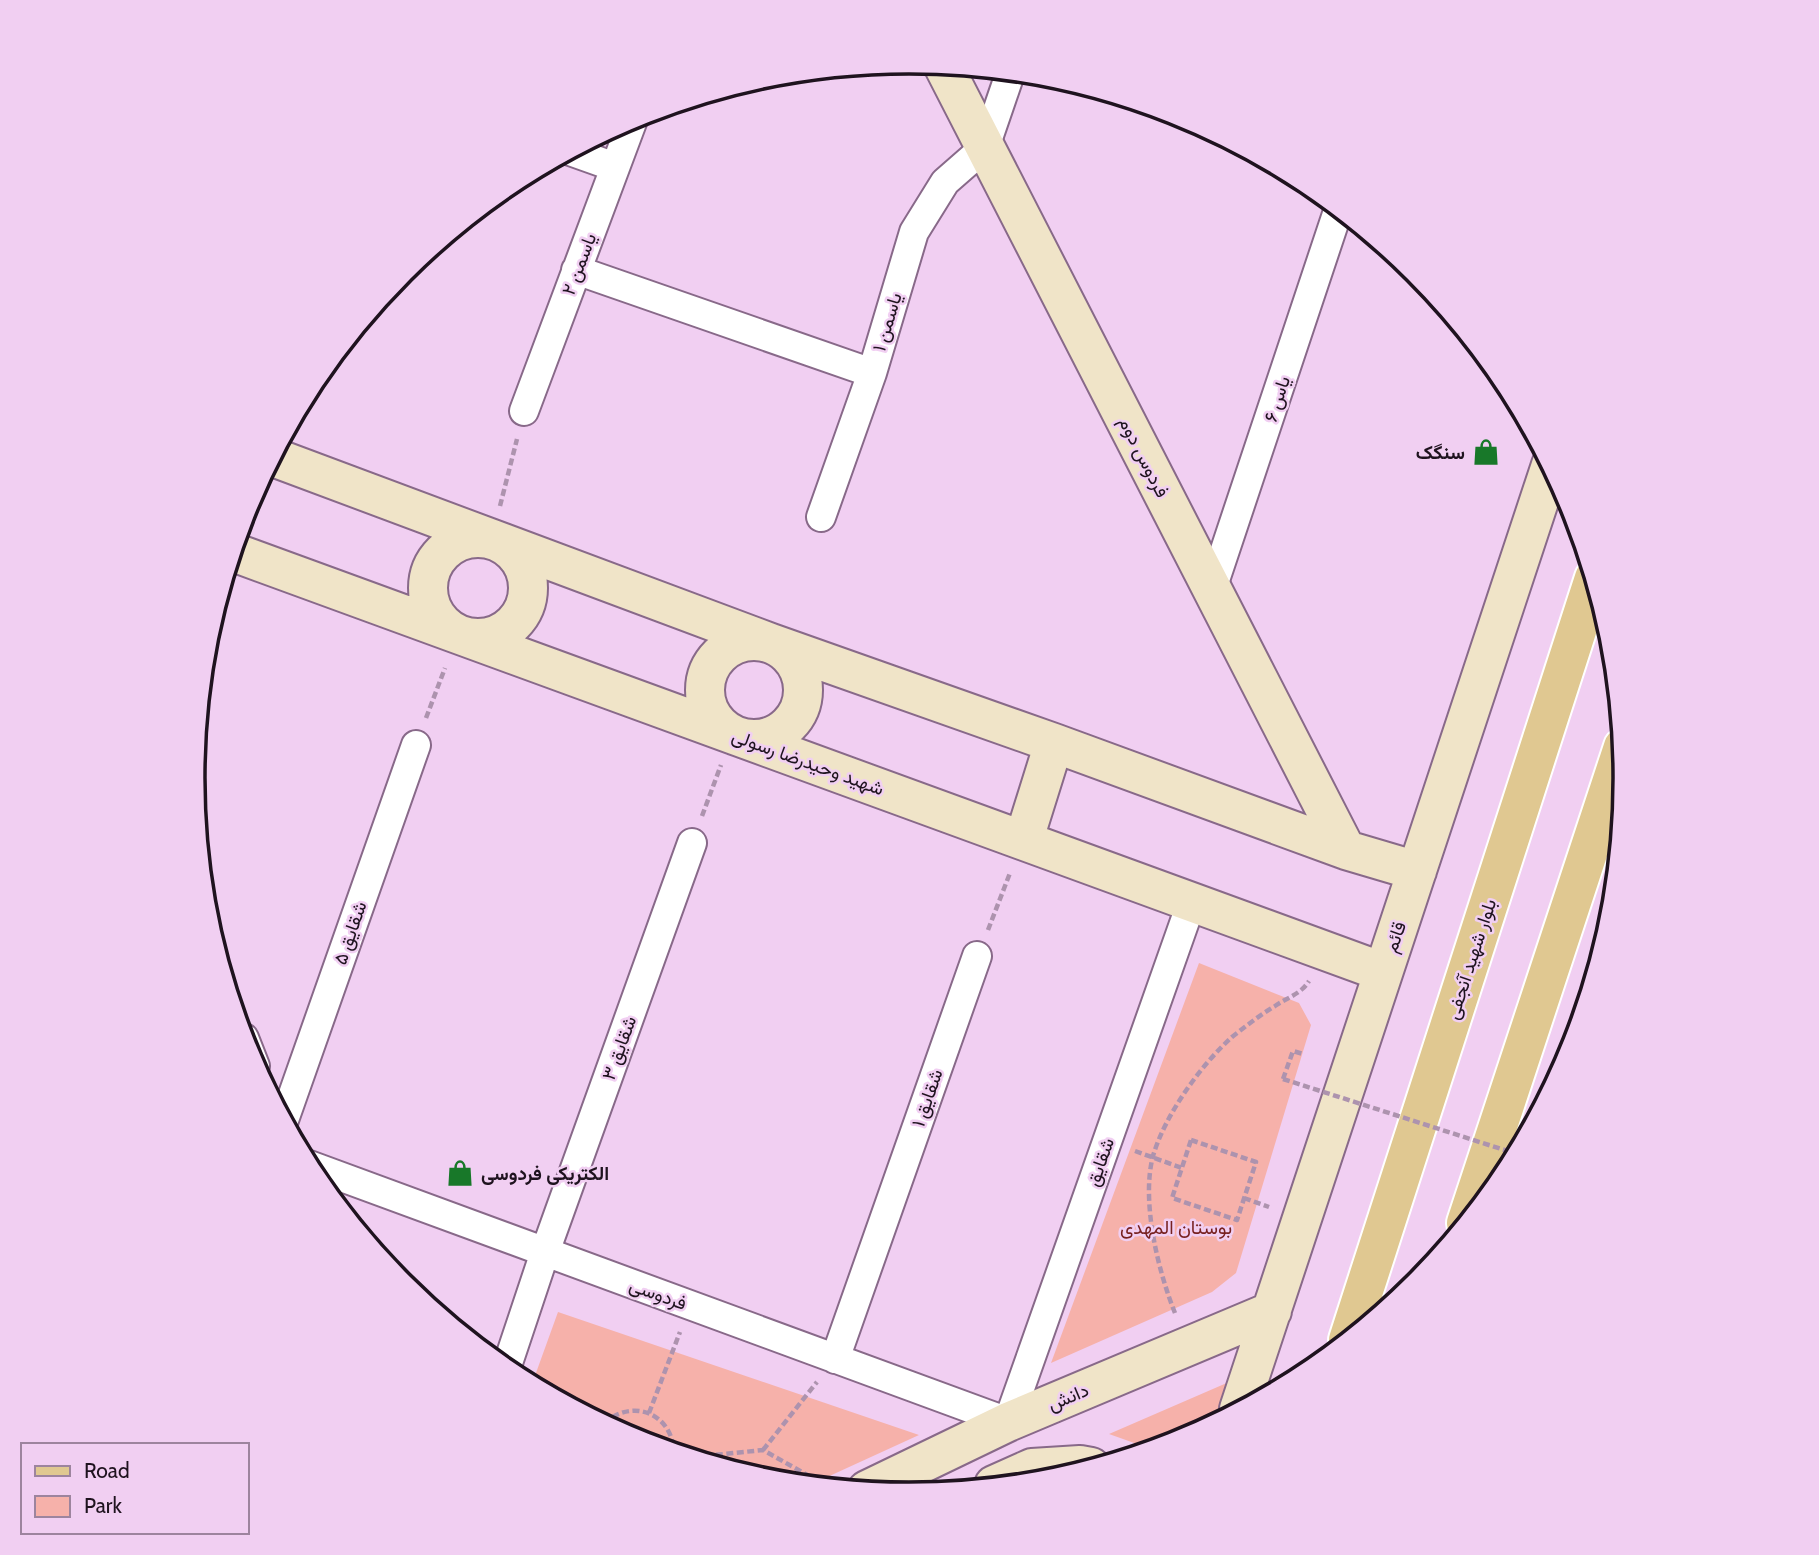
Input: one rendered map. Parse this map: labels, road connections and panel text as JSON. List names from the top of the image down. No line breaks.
{"streets":{"main road":["بلوار شهید آنجفی"],"street":["یاسمن ۲","یاسمن ۱","یاس ۶","فردوس دوم","شهید وحیدرضا رسولی","شقایق ۵","قائم","شقایق ۳","شقایق ۱","شقایق","فردوسی","دانش"]},"crossings":[["یاسمن ۱","فردوس دوم"],["یاس ۶","فردوس دوم"],["شهید وحیدرضا رسولی","قائم"],["شهید وحیدرضا رسولی","شقایق"],["قائم","دانش"],["شقایق ۳","فردوسی"],["شقایق ۱","فردوسی"],["شقایق","فردوسی"],["شقایق","دانش"],["فردوسی","دانش"]],"parks":["بوستان المهدی"],"places":{"shop":["سنگک","الکتریکی فردوسی"]},"legend":["Road","Park"]}
